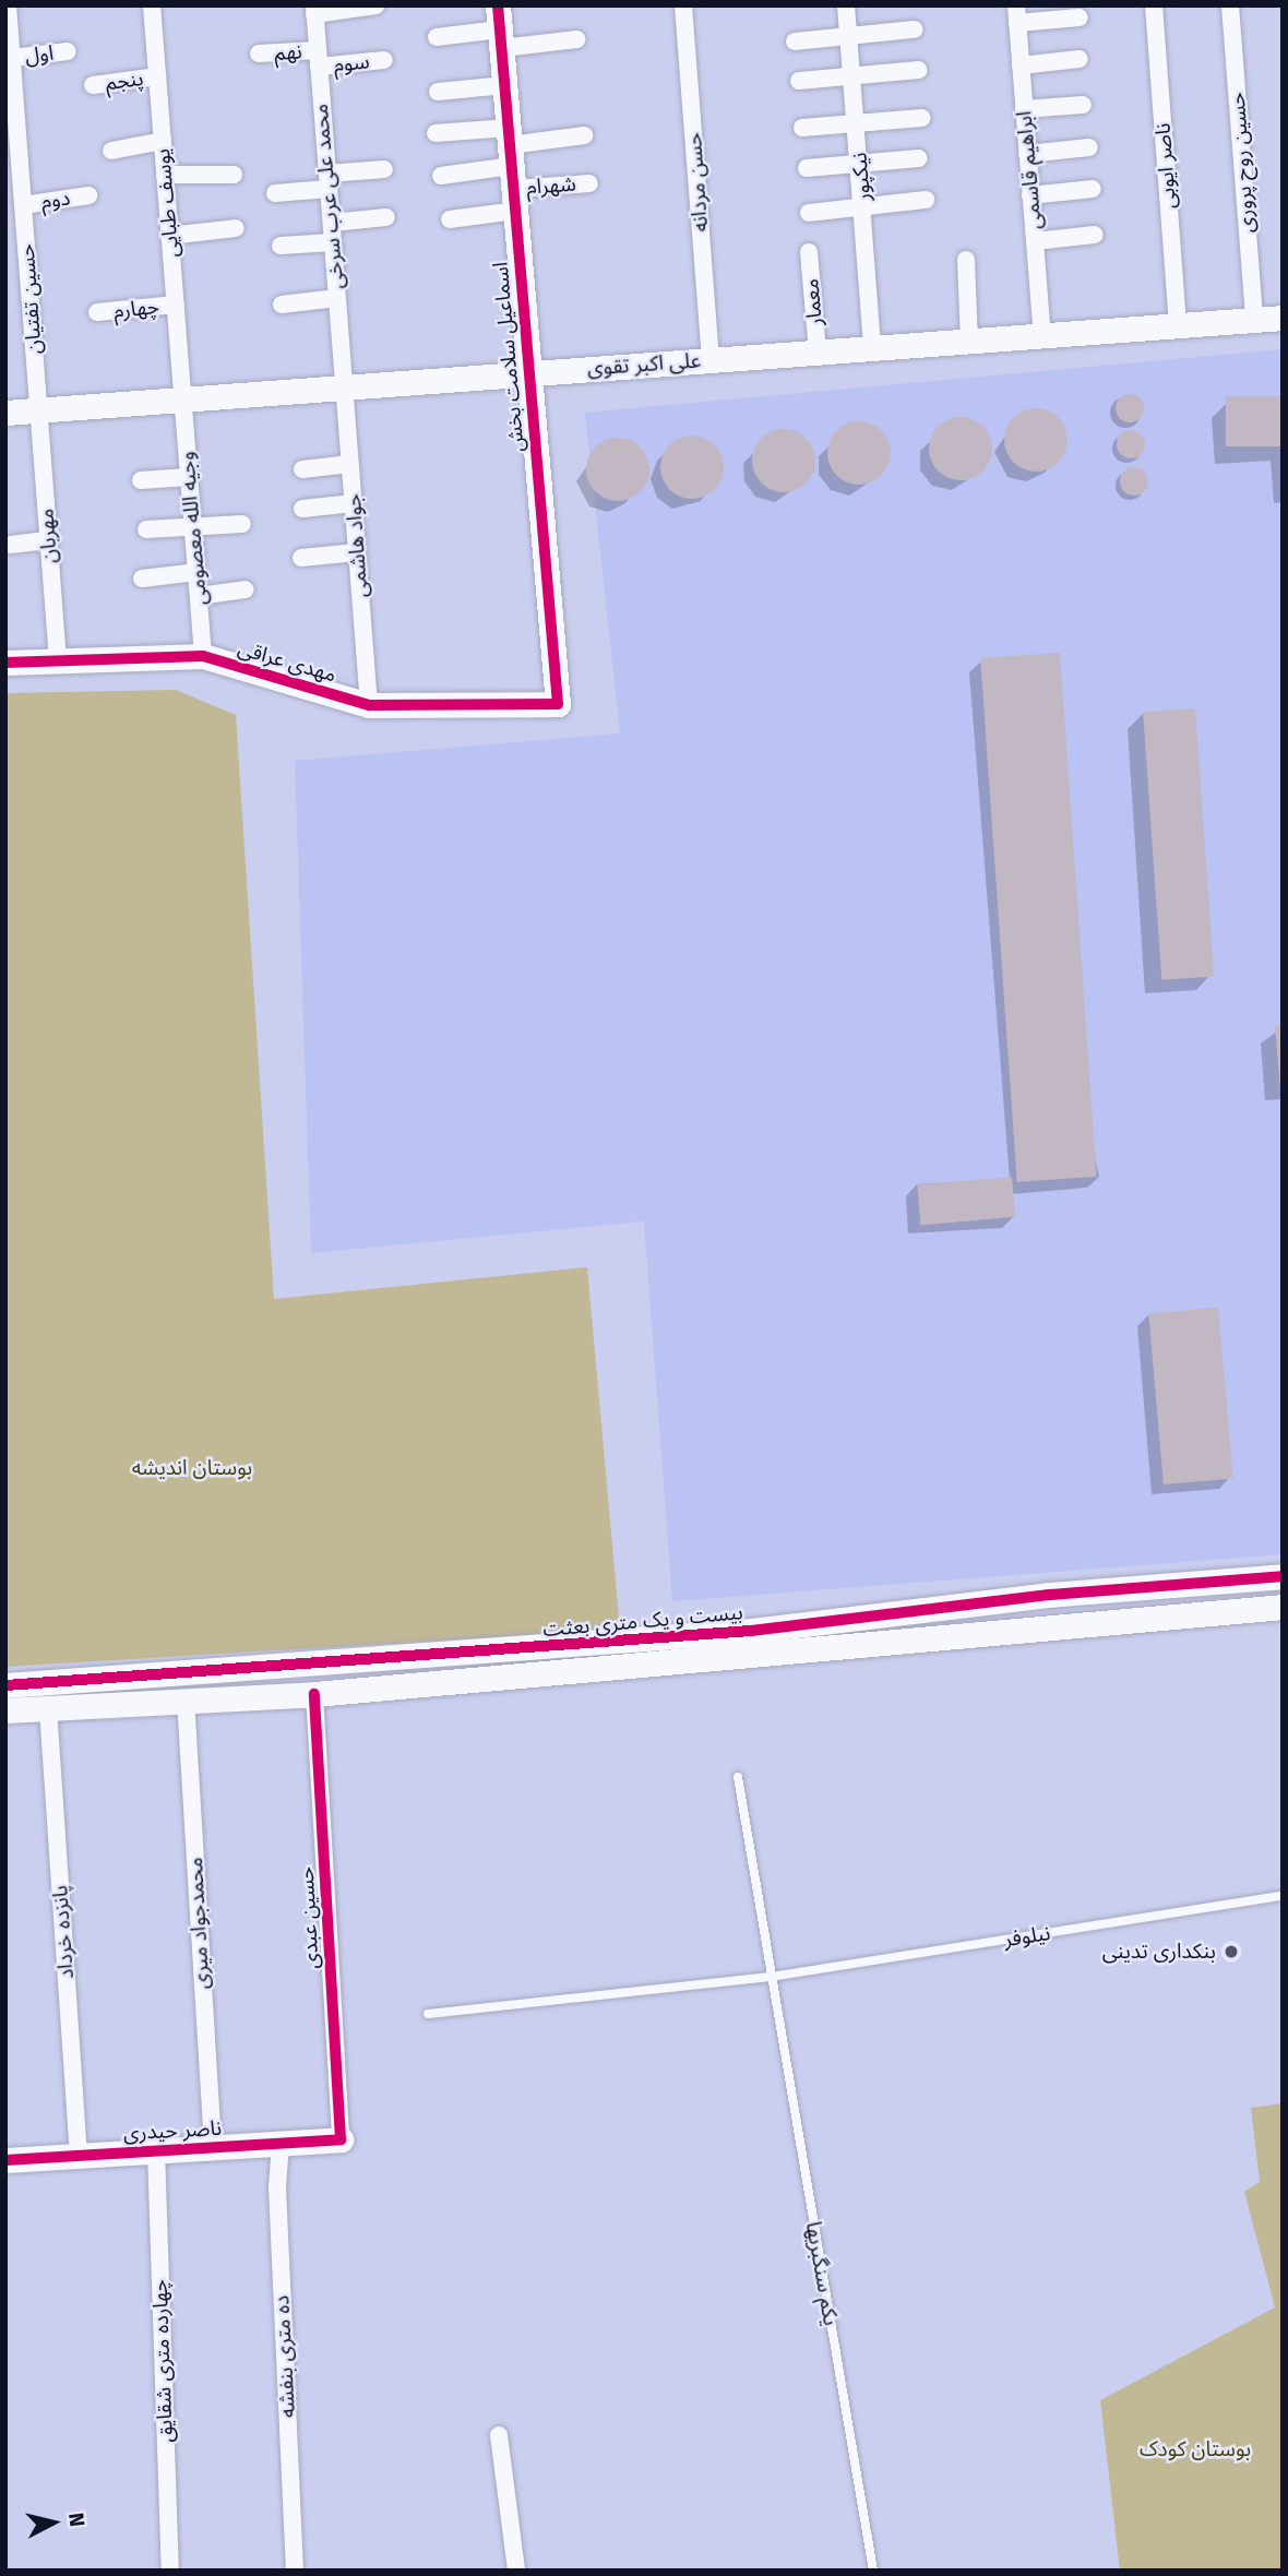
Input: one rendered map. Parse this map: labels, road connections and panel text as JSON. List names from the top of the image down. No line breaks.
{"streets":{"street":["نهم","اول","سوم","پنجم","حسین روح پروری","ناصر ایوبی","ابراهیم قاسمی","نیکپور","حسن مردانه","شهرام","محمد علی عرب سرخی","دوم","یوسف طبایی","حسین تفتیان","معمار","چهارم","اسماعیل سلامت بخش","علی اکبر تقوی","وجیه الله معصومی","مهربان","جواد هاشمی","مهدی عراقی","بیست و یک متری بعثت","حسین عبدی","محمدجواد میری","پانزده خرداد","ناصر حیدری","ده متری بنفشه","چهارده متری شقایق"],"lane":["نیلوفر","یکم سنگبریها"]},"crossings":[["نهم","سوم"],["نهم","محمد علی عرب سرخی"],["اول","حسین تفتیان"],["سوم","محمد علی عرب سرخی"],["پنجم","یوسف طبایی"],["حسین روح پروری","علی اکبر تقوی"],["ناصر ایوبی","علی اکبر تقوی"],["ابراهیم قاسمی","علی اکبر تقوی"],["نیکپور","علی اکبر تقوی"],["حسن مردانه","علی اکبر تقوی"],["شهرام","اسماعیل سلامت بخش"],["محمد علی عرب سرخی","علی اکبر تقوی"],["محمد علی عرب سرخی","جواد هاشمی"],["دوم","حسین تفتیان"],["یوسف طبایی","چهارم"],["یوسف طبایی","علی اکبر تقوی"],["یوسف طبایی","وجیه الله معصومی"],["حسین تفتیان","علی اکبر تقوی"],["حسین تفتیان","مهربان"],["معمار","علی اکبر تقوی"],["اسماعیل سلامت بخش","علی اکبر تقوی"],["اسماعیل سلامت بخش","مهدی عراقی"],["علی اکبر تقوی","وجیه الله معصومی"],["علی اکبر تقوی","مهربان"],["علی اکبر تقوی","جواد هاشمی"],["وجیه الله معصومی","مهدی عراقی"],["مهربان","مهدی عراقی"],["جواد هاشمی","مهدی عراقی"],["بیست و یک متری بعثت","حسین عبدی"],["بیست و یک متری بعثت","محمدجواد میری"],["بیست و یک متری بعثت","پانزده خرداد"],["حسین عبدی","ناصر حیدری"],["محمدجواد میری","ناصر حیدری"],["پانزده خرداد","ناصر حیدری"],["نیلوفر","یکم سنگبریها"],["ناصر حیدری","ده متری بنفشه"],["ناصر حیدری","چهارده متری شقایق"]],"parks":["بوستان اندیشه","بوستان کودک"],"places":["بنکداری تدینی"],"north":"right"}
